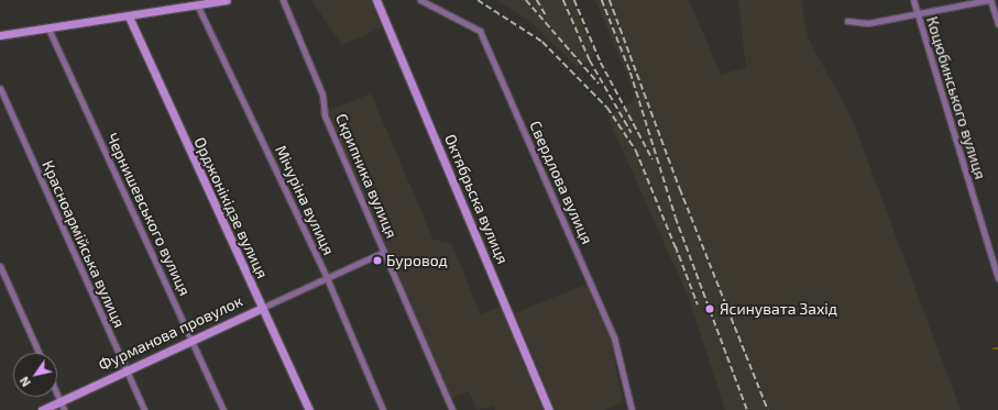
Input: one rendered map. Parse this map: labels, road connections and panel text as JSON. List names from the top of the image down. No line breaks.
{"streets":{"main road":["Октябрьска вулиця","Орджонікідзе вулиця","Фурманова провулок"],"street":["Коцюбинського вулиця","Скрипника вулиця","Свердлова вулиця","Мічуріна вулиця","Чернишевського вулиця","Красноармійська вулиця"]},"crossings":[["Скрипника вулиця","Фурманова провулок"],["Мічуріна вулиця","Фурманова провулок"],["Орджонікідзе вулиця","Фурманова провулок"],["Чернишевського вулиця","Фурманова провулок"],["Красноармійська вулиця","Фурманова провулок"]],"places":["Буровод","Ясинувата Захід"],"north":"bottom left"}
